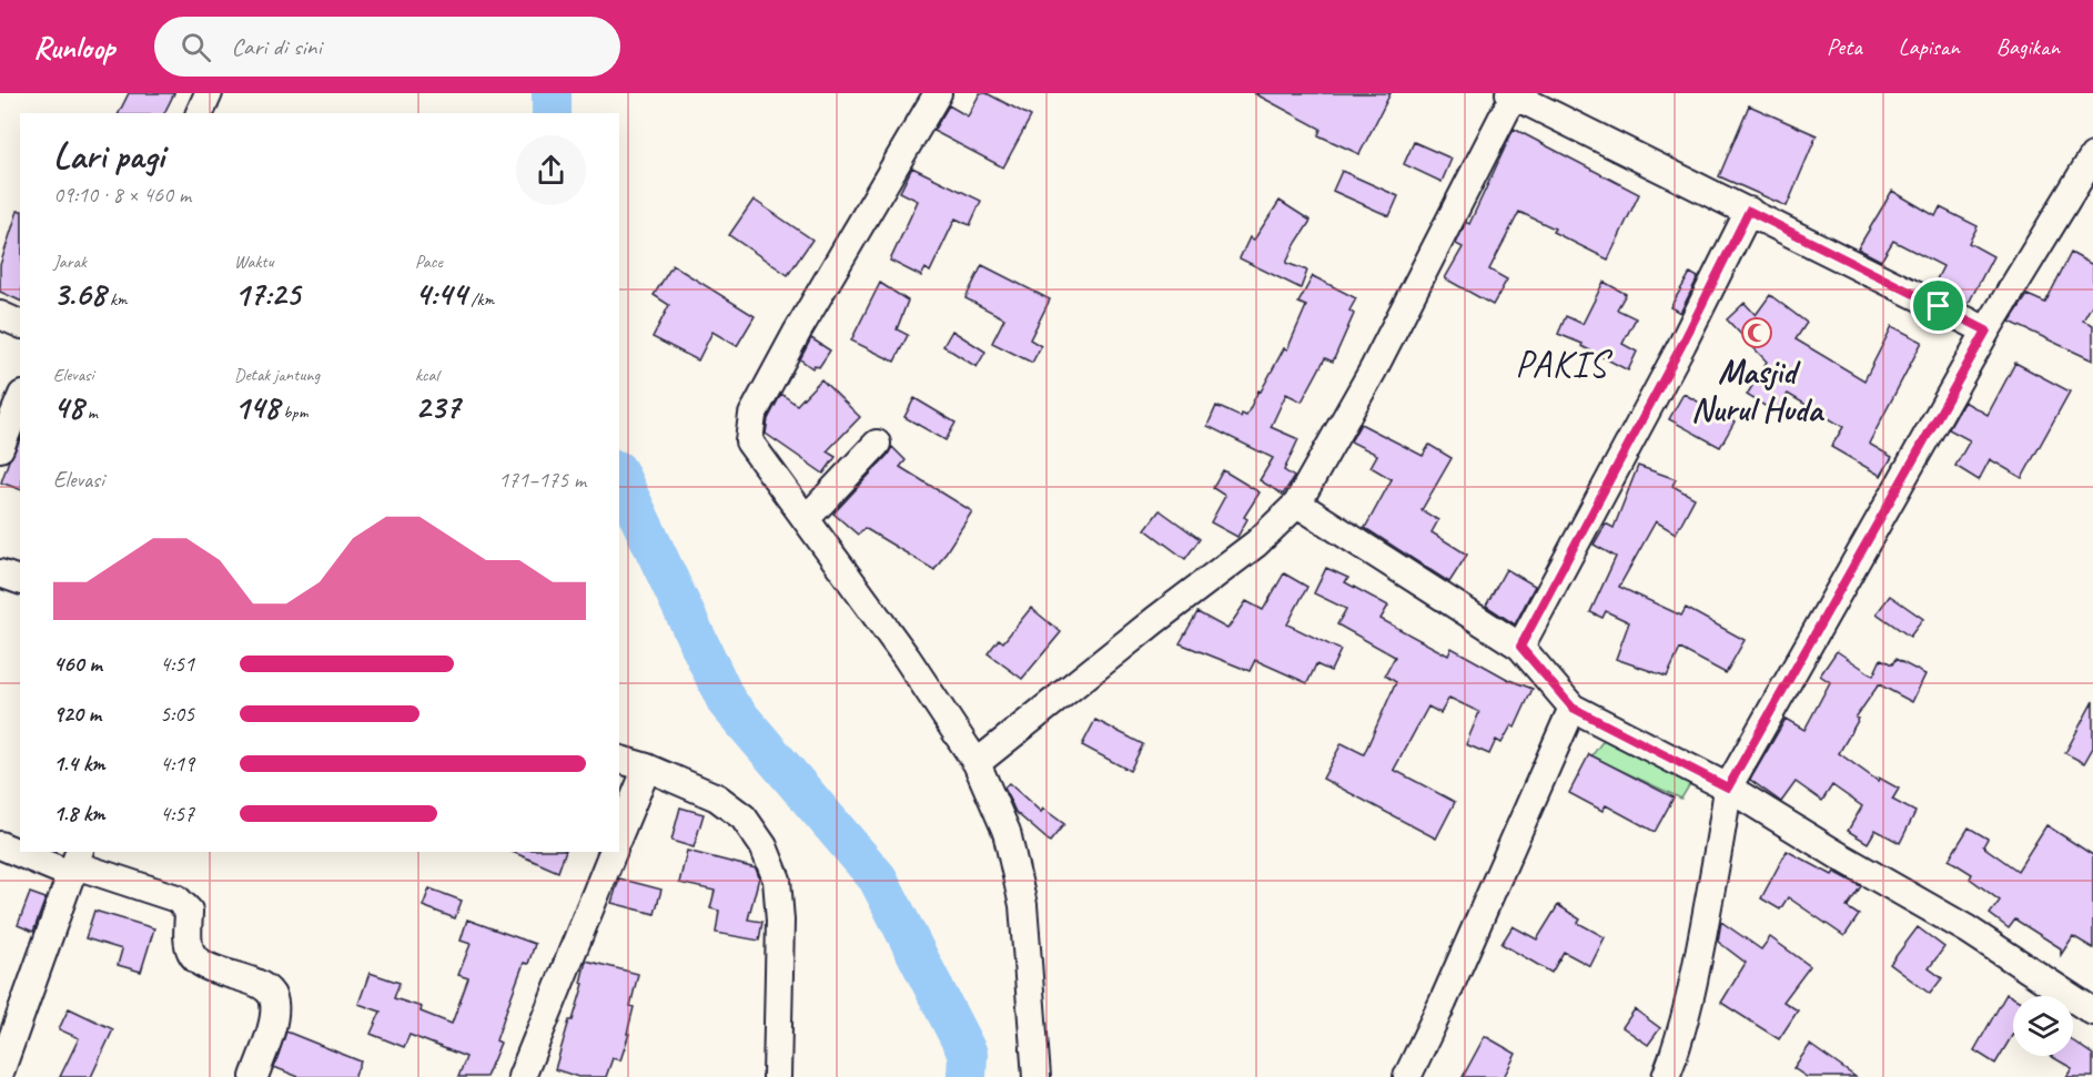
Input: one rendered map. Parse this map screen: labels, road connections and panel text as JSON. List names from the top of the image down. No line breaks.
{"districts":["PAKIS"],"places":{"mosque":["Masjid Nurul Huda"]},"page":{"header":"Runloop","search":"Cari di sini","nav":["Peta","Lapisan","Bagikan"],"heading":["Lari pagi","09:10 · 8 × 460 m"],"stats":[["Jarak","3.68 km"],["Waktu","17:25"],["Pace","4:44 /km"],["Elevasi","48 m"],["Detak jantung","148 bpm"],["kcal","237"]],"chart":["Elevasi","171–175 m"],"list":[{"name":"460 m","note":"4:51"},{"name":"920 m","note":"5:05"},{"name":"1.4 km","note":"4:19"},{"name":"1.8 km","note":"4:57"}]}}
